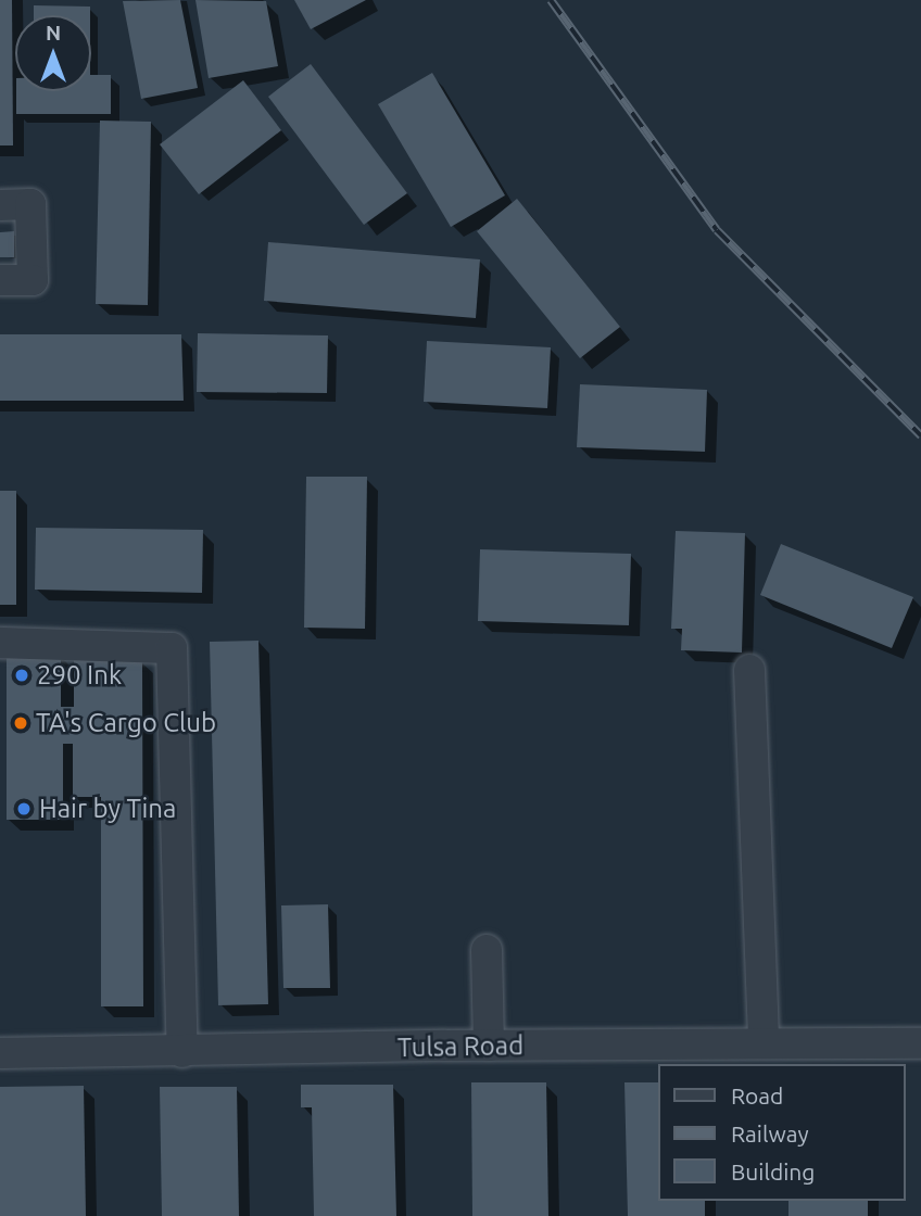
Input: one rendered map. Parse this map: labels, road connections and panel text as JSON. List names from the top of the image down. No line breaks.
{"streets":{"street":["Tulsa Road"]},"places":["290 Ink","TA's Cargo Club","Hair by Tina"],"legend":["Road","Railway","Building"],"north":"top"}
